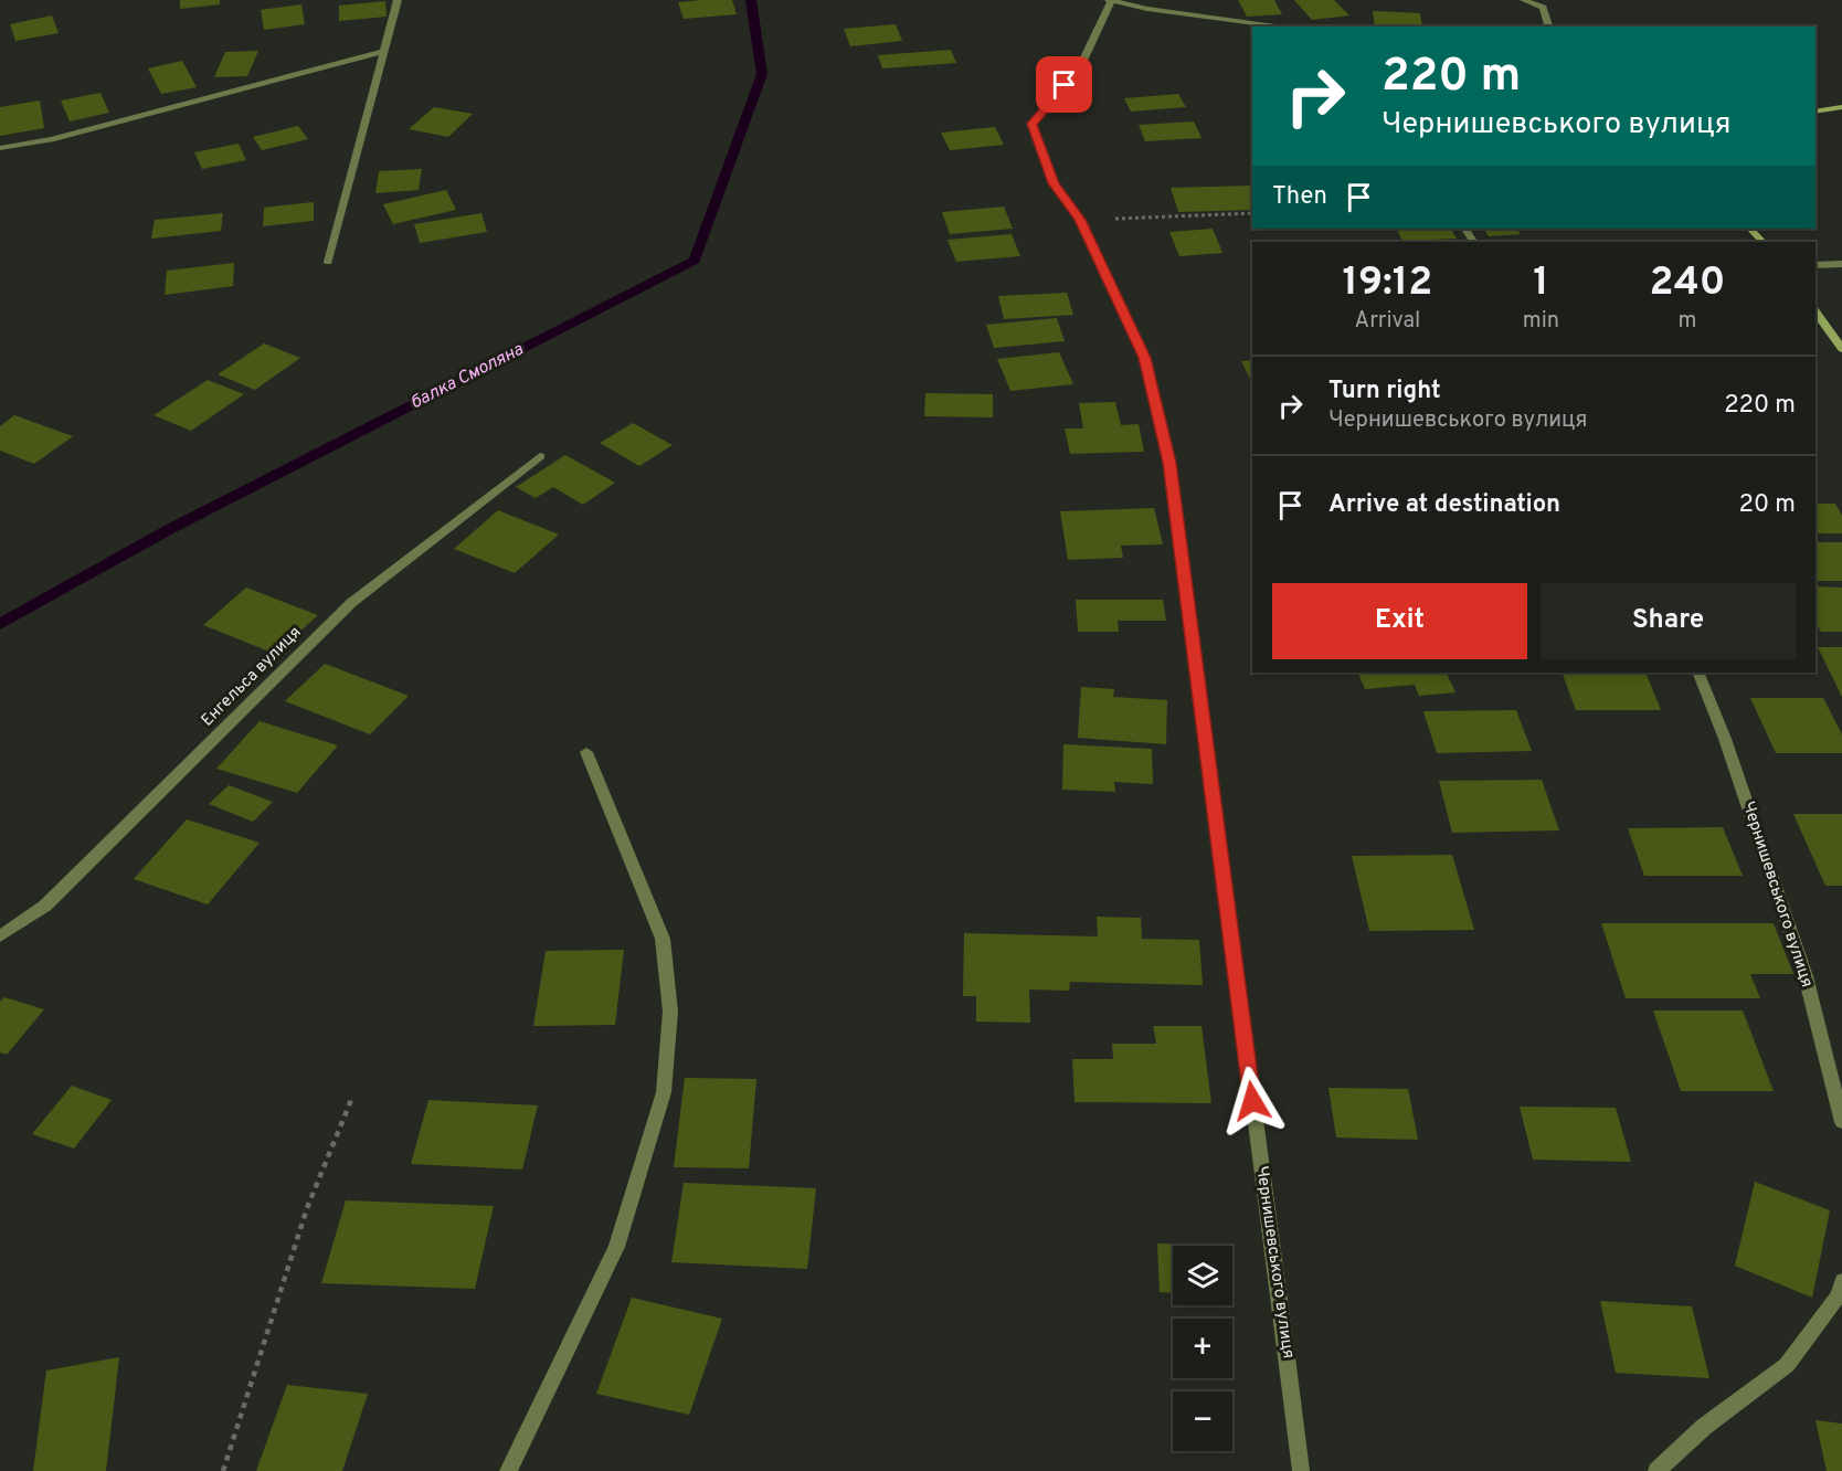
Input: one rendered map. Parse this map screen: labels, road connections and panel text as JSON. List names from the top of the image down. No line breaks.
{"streets":{"street":["Енгельса вулиця","Чернишевського вулиця"]},"water":["балка Смоляна"],"page":{"turn":["220 m","Чернишевського вулиця"],"then":"Then","eta":["19:12","Arrival","1","min","240","m"],"list":[{"name":"Turn right","note":"Чернишевського вулиця","value":"220 m"},{"name":"Arrive at destination","value":"20 m"}],"buttons":["Exit","Share"],"map_buttons":["+","−"]}}
